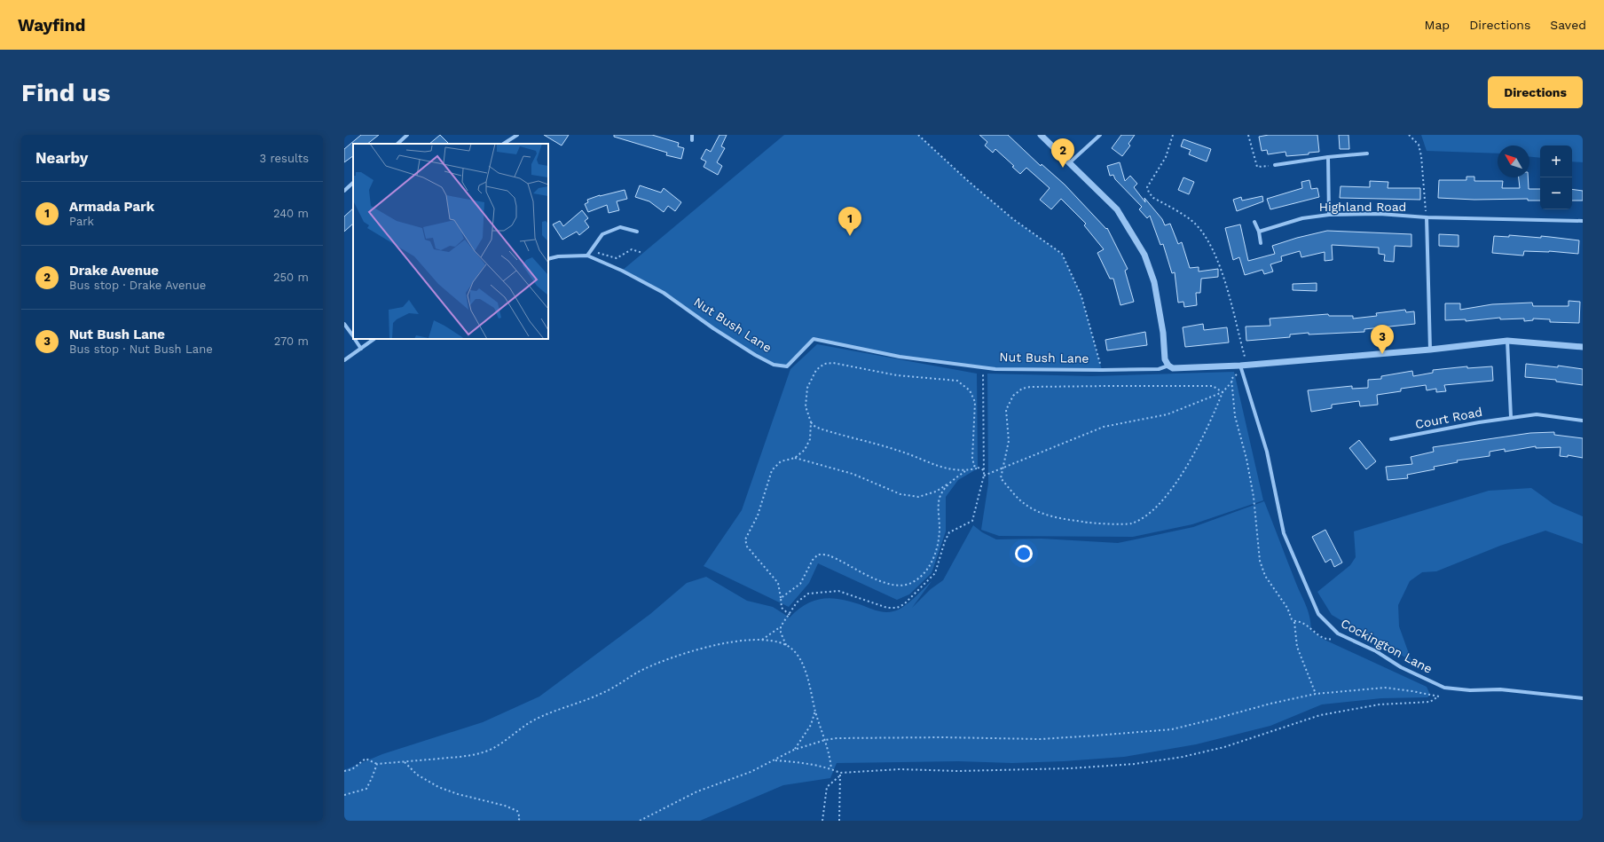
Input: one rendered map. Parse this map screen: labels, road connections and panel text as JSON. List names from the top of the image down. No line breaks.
{"streets":{"street":["Highland Road","Nut Bush Lane","Court Road","Cockington Lane"]},"crossings":[["Nut Bush Lane","Cockington Lane"]],"north":"top left","page":{"header":"Wayfind","nav":["Map","Directions","Saved"],"buttons":"Directions","title":"Find us","heading":["Nearby","3 results"],"pins":["2","1","3"],"map_buttons":["+","−"],"list":[{"mark":"1","name":"Armada Park","note":"Park","value":"240 m"},{"mark":"2","name":"Drake Avenue","note":"Bus stop · Drake Avenue","value":"250 m"},{"mark":"3","name":"Nut Bush Lane","note":"Bus stop · Nut Bush Lane","value":"270 m"}]}}
